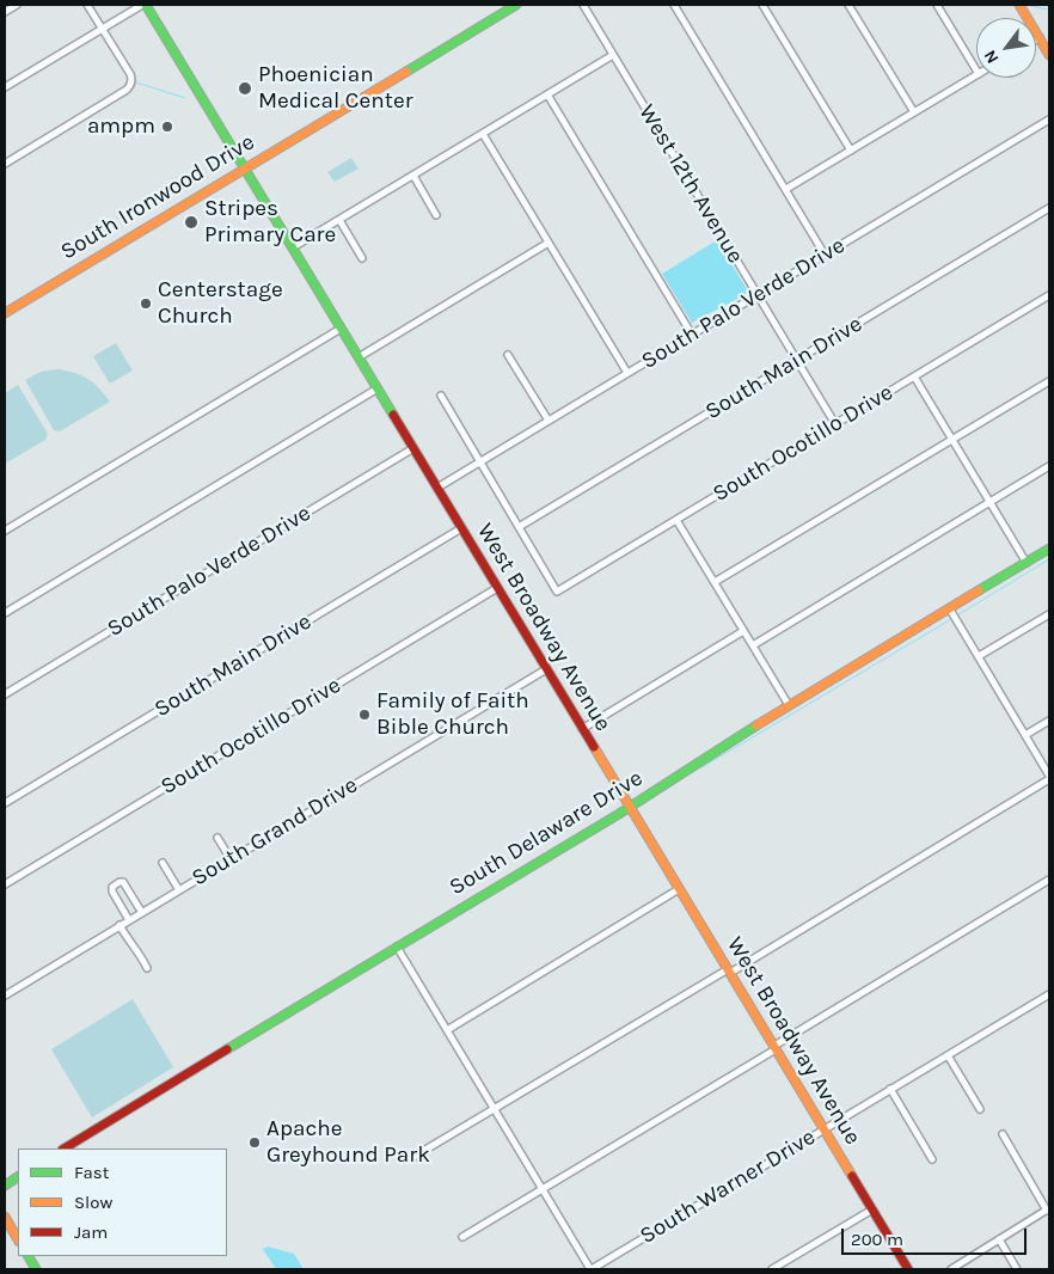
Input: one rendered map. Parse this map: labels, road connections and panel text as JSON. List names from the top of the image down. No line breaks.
{"streets":{"main road":["South Ironwood Drive","West Broadway Avenue","South Delaware Drive"],"street":["West 12th Avenue","South Palo Verde Drive","South Main Drive","South Ocotillo Drive","South Grand Drive","South Warner Drive"]},"crossings":[["West 12th Avenue","South Palo Verde Drive"],["West 12th Avenue","South Main Drive"],["West 12th Avenue","South Ocotillo Drive"],["South Ironwood Drive","West Broadway Avenue"],["South Palo Verde Drive","West Broadway Avenue"],["South Main Drive","South Ocotillo Drive"],["South Main Drive","West Broadway Avenue"],["South Ocotillo Drive","West Broadway Avenue"],["West Broadway Avenue","South Grand Drive"],["West Broadway Avenue","South Delaware Drive"],["West Broadway Avenue","South Warner Drive"]],"places":["Phoenician Medical Center","ampm","Stripes Primary Care","Centerstage Church","Family of Faith Bible Church","Apache Greyhound Park"],"legend":["Fast","Slow","Jam"],"scale_bar":"200 m","north":"bottom left"}
